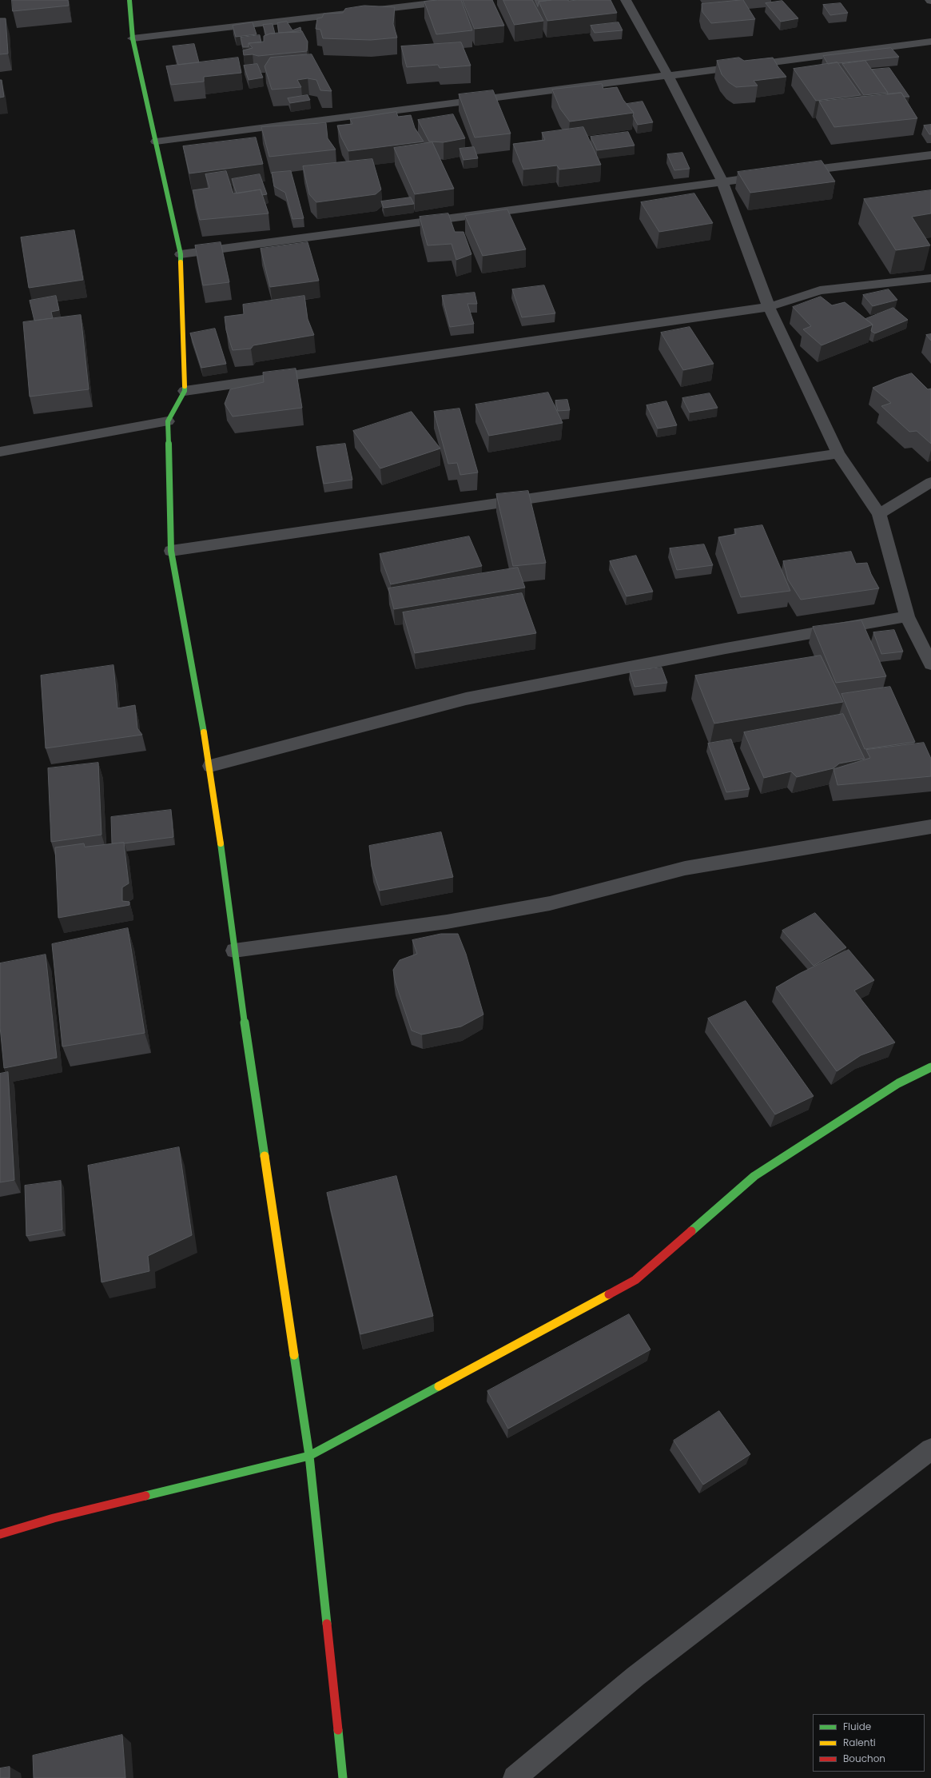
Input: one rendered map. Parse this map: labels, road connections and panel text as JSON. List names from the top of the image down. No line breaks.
{"legend":["Fluide","Ralenti","Bouchon"]}
